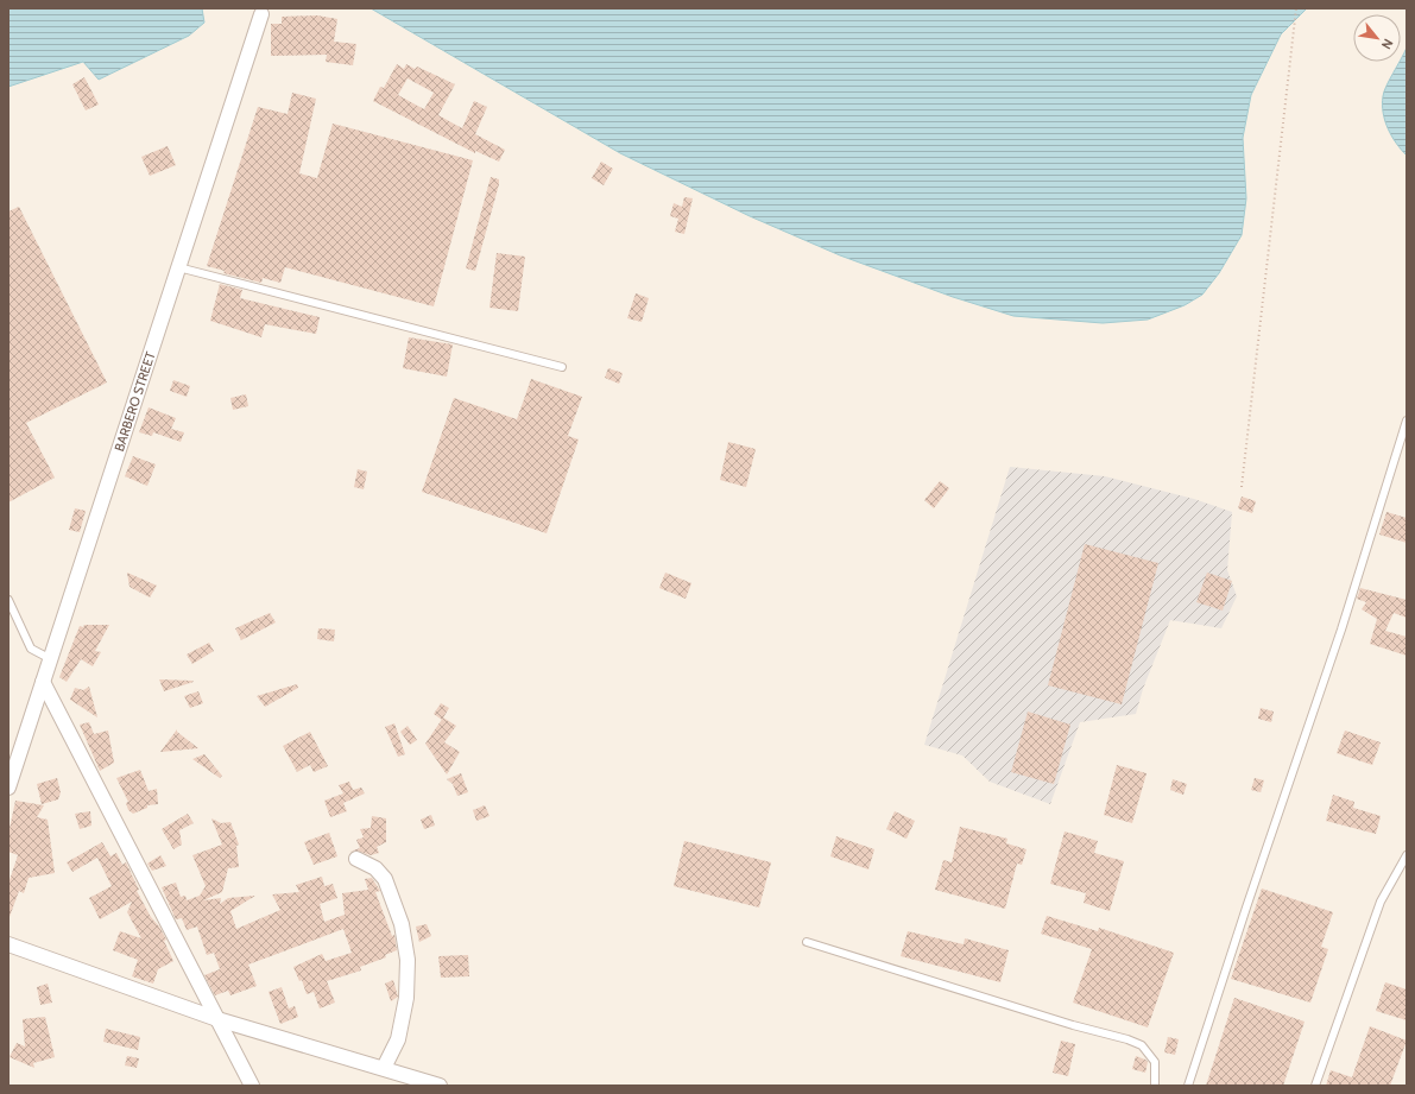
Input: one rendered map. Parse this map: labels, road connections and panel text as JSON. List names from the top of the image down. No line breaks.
{"streets":{"street":["BARBERO STREET"]},"north":"bottom right"}
